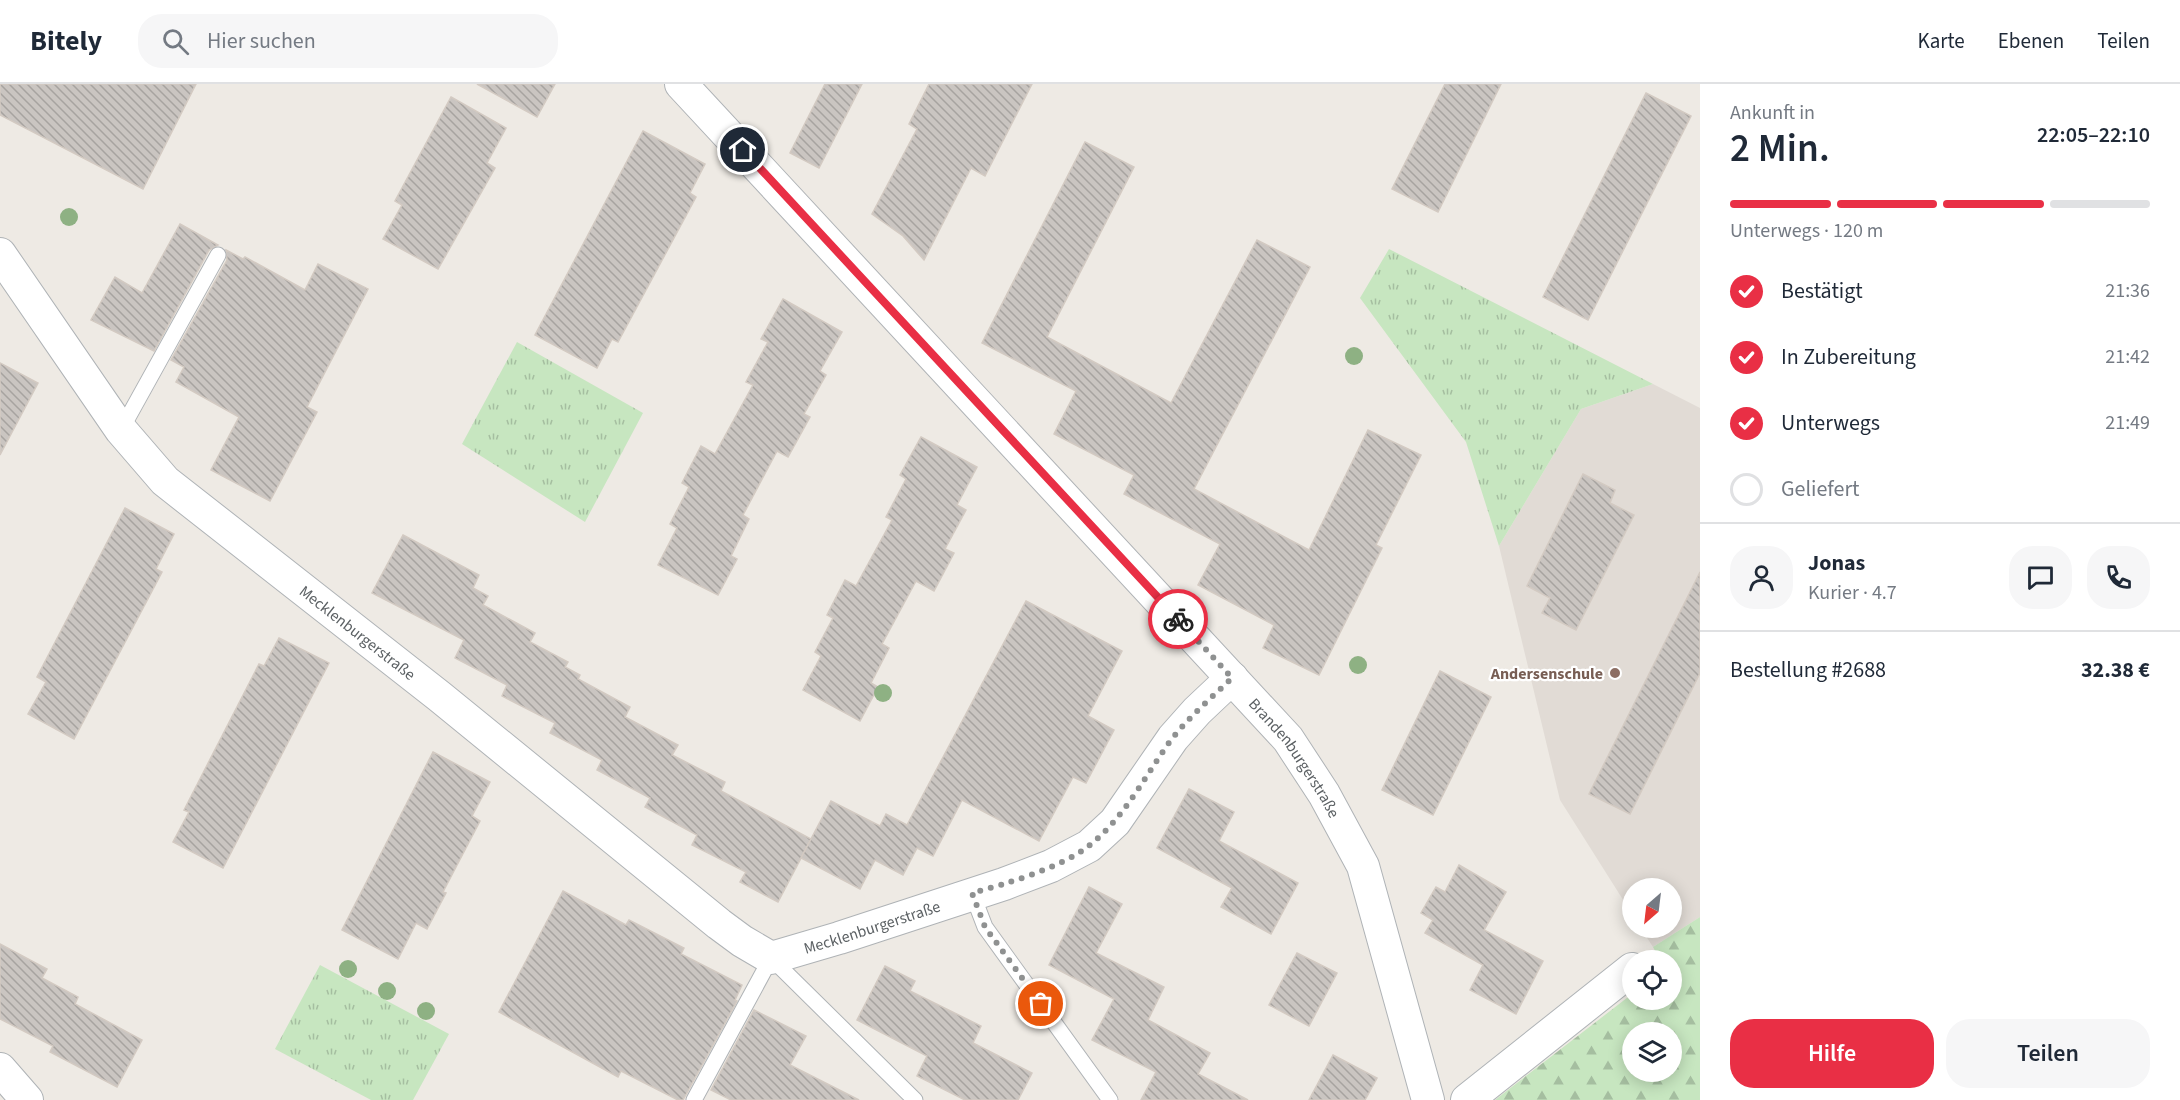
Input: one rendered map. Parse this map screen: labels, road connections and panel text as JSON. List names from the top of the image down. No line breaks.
{"streets":{"street":["Mecklenburgerstraße","Brandenburgerstraße"]},"crossings":[["Mecklenburgerstraße","Brandenburgerstraße"]],"places":["Andersenschule"],"north":"bottom left","page":{"header":"Bitely","search":"Hier suchen","nav":["Karte","Ebenen","Teilen"],"heading":["2 Min.","Ankunft in","22:05–22:10"],"panel":["Jonas","Kurier · 4.7","Bestellung #2688","32.38 €"],"bar":"Unterwegs · 120 m","list":[["Bestätigt","21:36"],["In Zubereitung","21:42"],["Unterwegs","21:49"],"Geliefert"],"buttons":["Hilfe","Teilen"]}}
